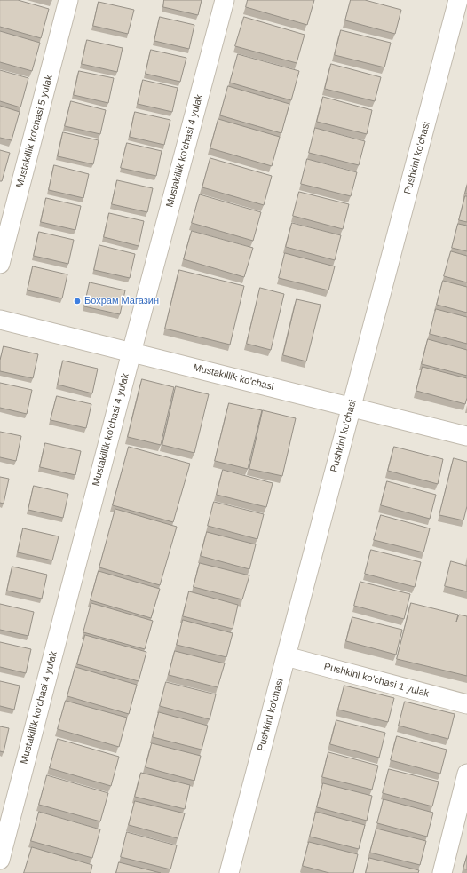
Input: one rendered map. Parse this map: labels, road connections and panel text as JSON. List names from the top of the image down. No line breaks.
{"streets":{"street":["Mustakillik ko'chasi 5 yulak","Mustakillik ko'chasi 4 yulak","Pushkinl ko'chasi","Mustakillik ko'chasi","Pushkinl ko'chasi 1 yulak"]},"crossings":[["Mustakillik ko'chasi 4 yulak","Mustakillik ko'chasi"],["Pushkinl ko'chasi","Mustakillik ko'chasi"],["Pushkinl ko'chasi","Pushkinl ko'chasi 1 yulak"]],"places":["Бохрам Магазин"]}
